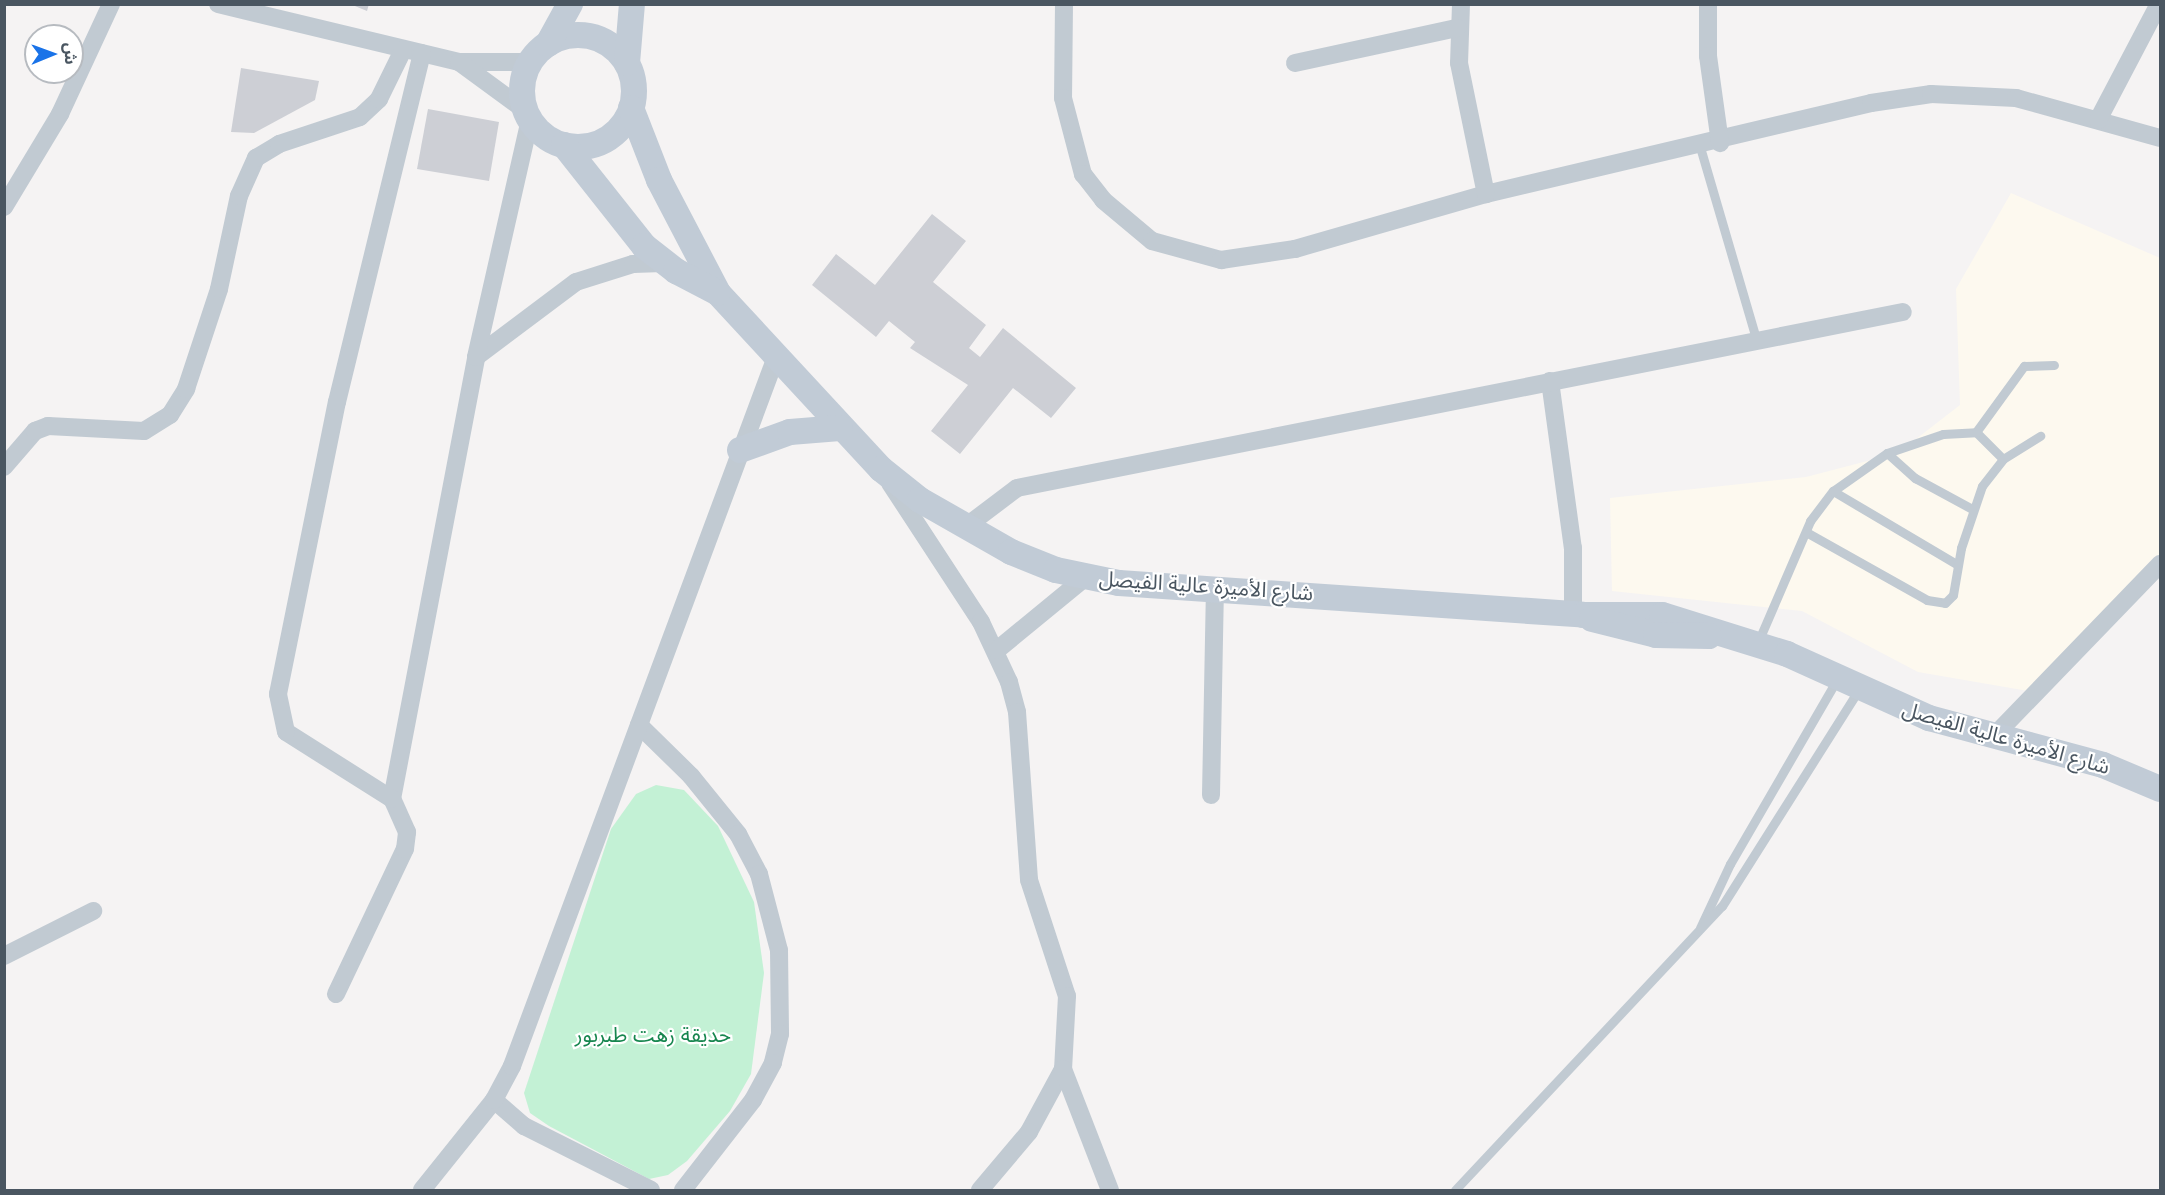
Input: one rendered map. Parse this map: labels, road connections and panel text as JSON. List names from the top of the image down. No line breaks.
{"streets":{"street":["شارع الأميرة عالية الفيصل"]},"parks":["حديقة زهت طبربور"],"north":"right"}
